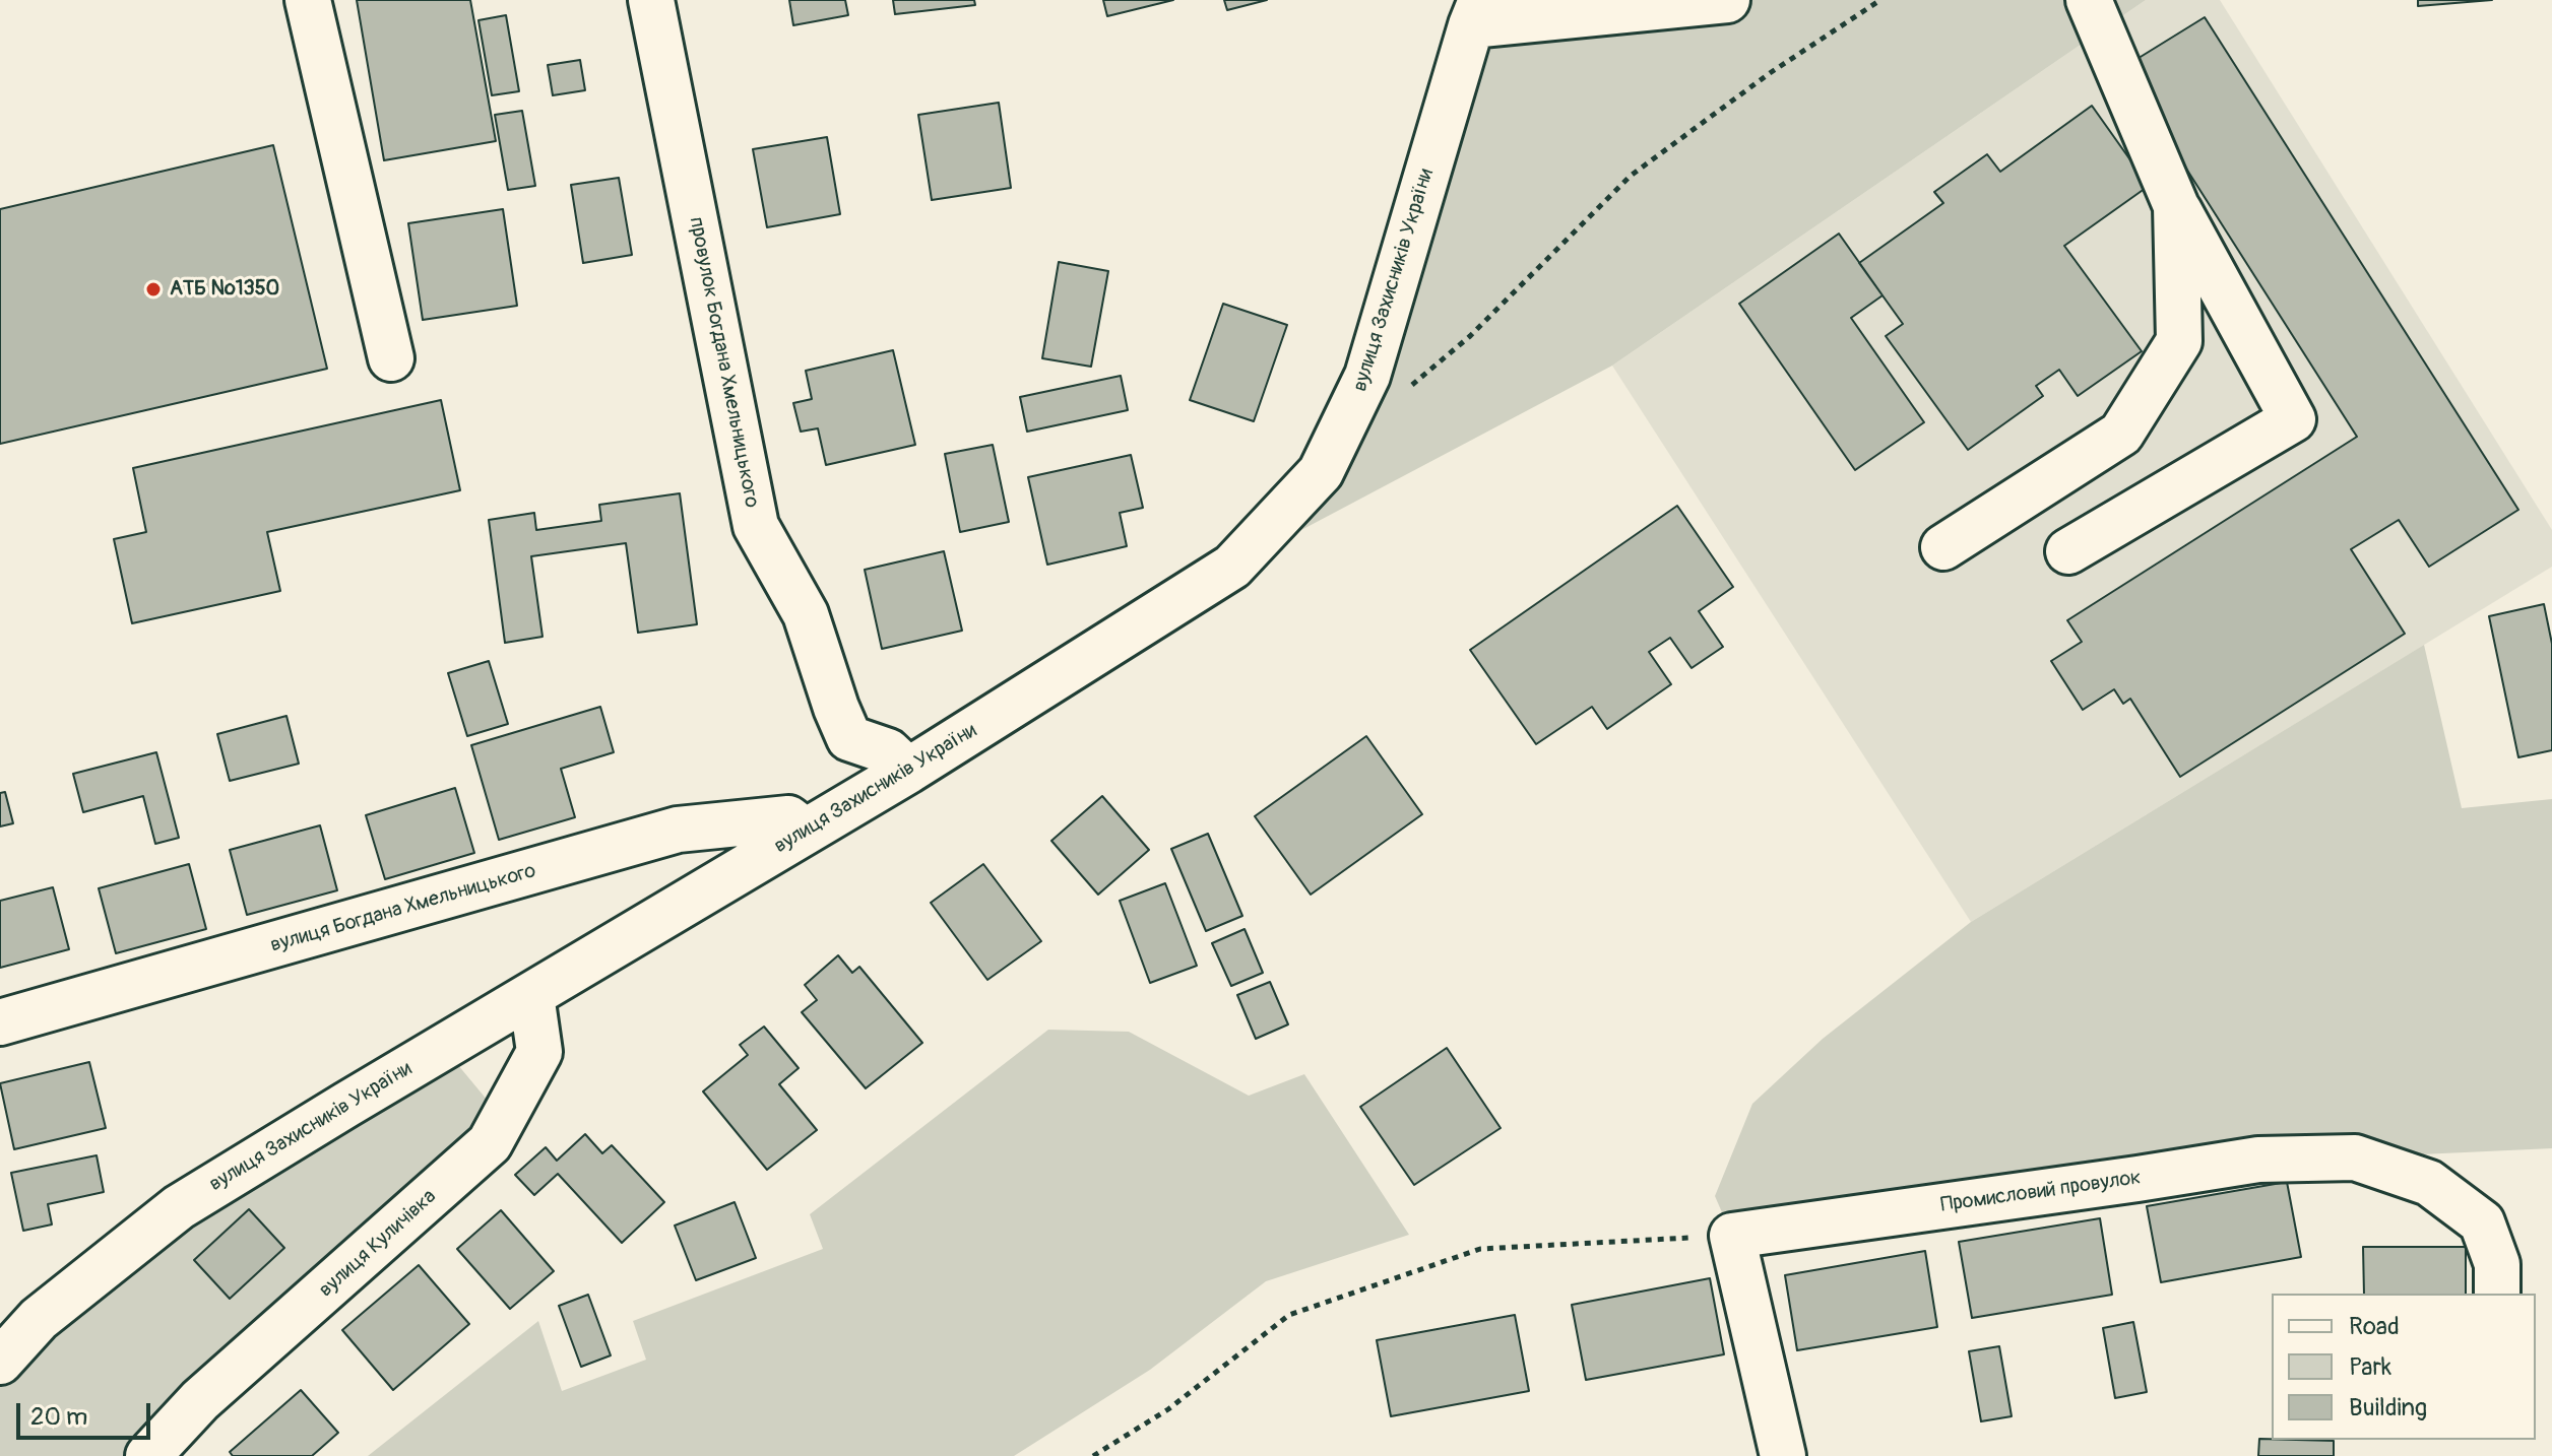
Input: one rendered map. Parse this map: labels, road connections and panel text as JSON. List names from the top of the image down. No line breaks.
{"streets":{"street":["вулиця Захисників України","провулок Богдана Хмельницького","вулиця Богдана Хмельницького","Промисловий провулок","вулиця Куличівка"]},"crossings":[["вулиця Захисників України","провулок Богдана Хмельницького"],["вулиця Захисників України","вулиця Богдана Хмельницького"],["вулиця Захисників України","вулиця Куличівка"]],"places":["АТБ №1350"],"legend":["Road","Park","Building"],"scale_bar":"20 m"}
